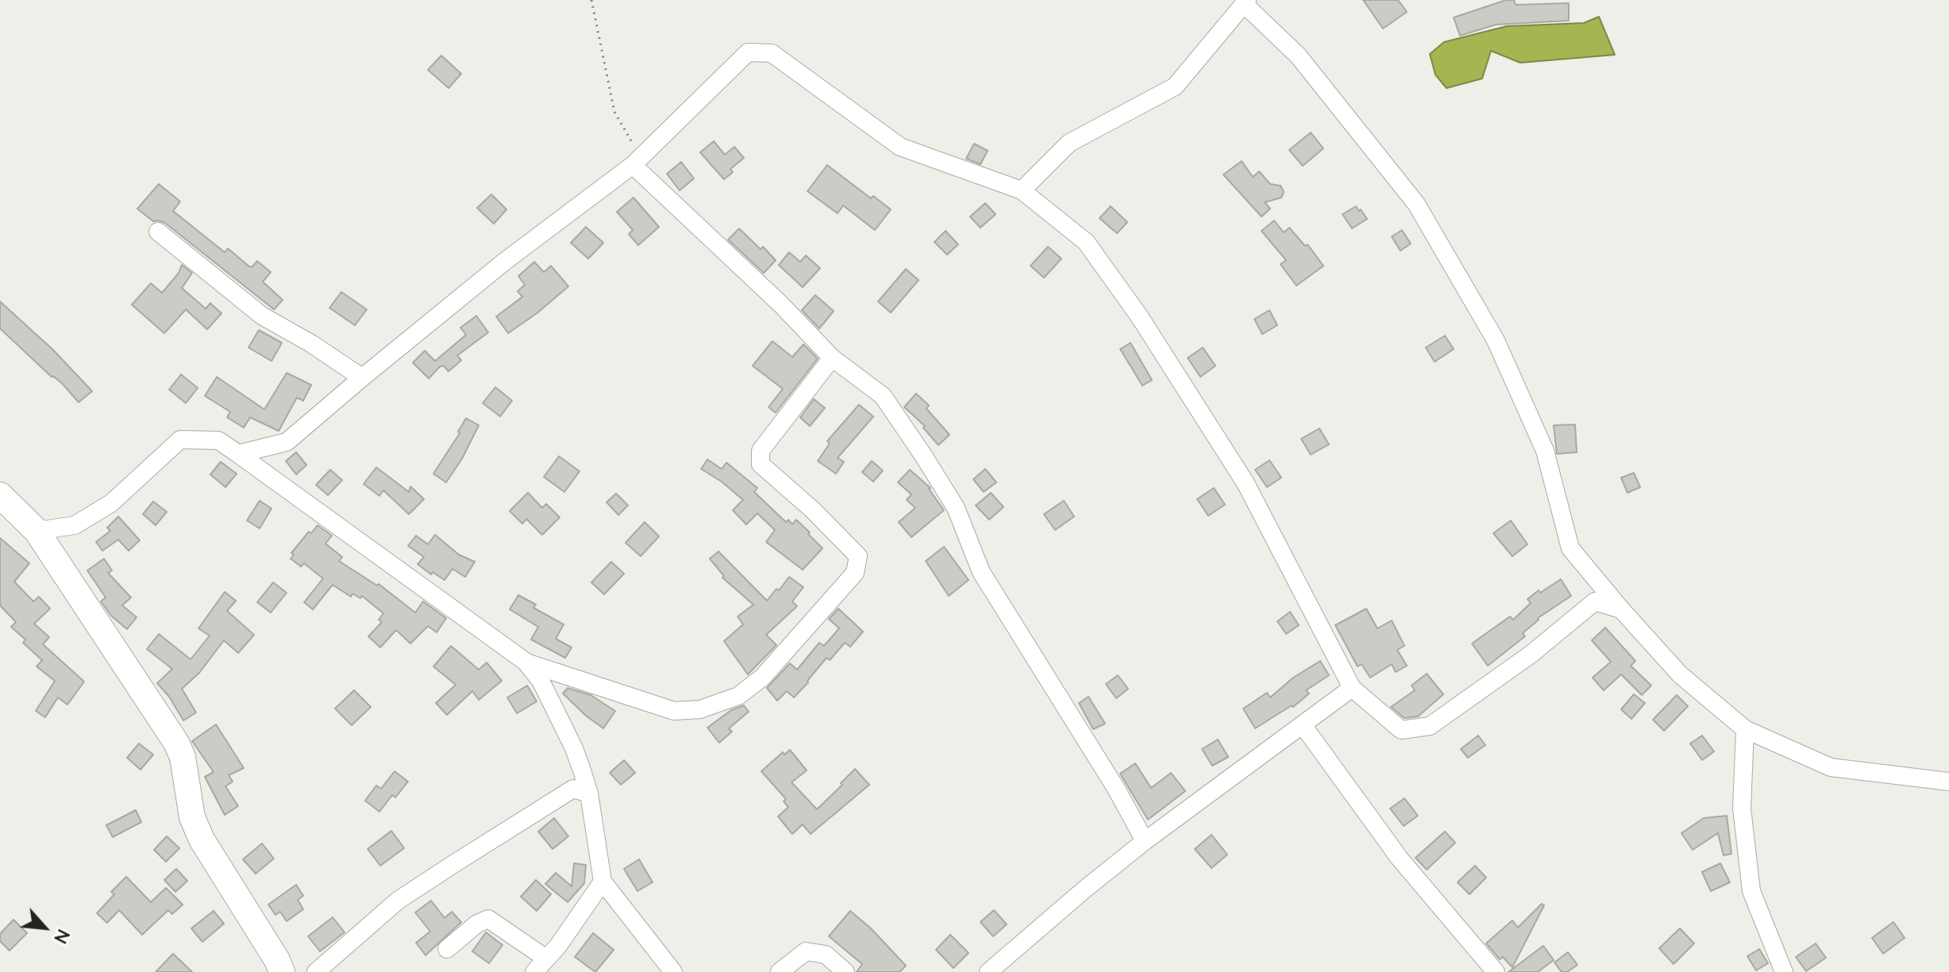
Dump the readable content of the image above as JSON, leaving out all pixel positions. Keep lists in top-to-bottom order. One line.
{"north":"bottom right"}
